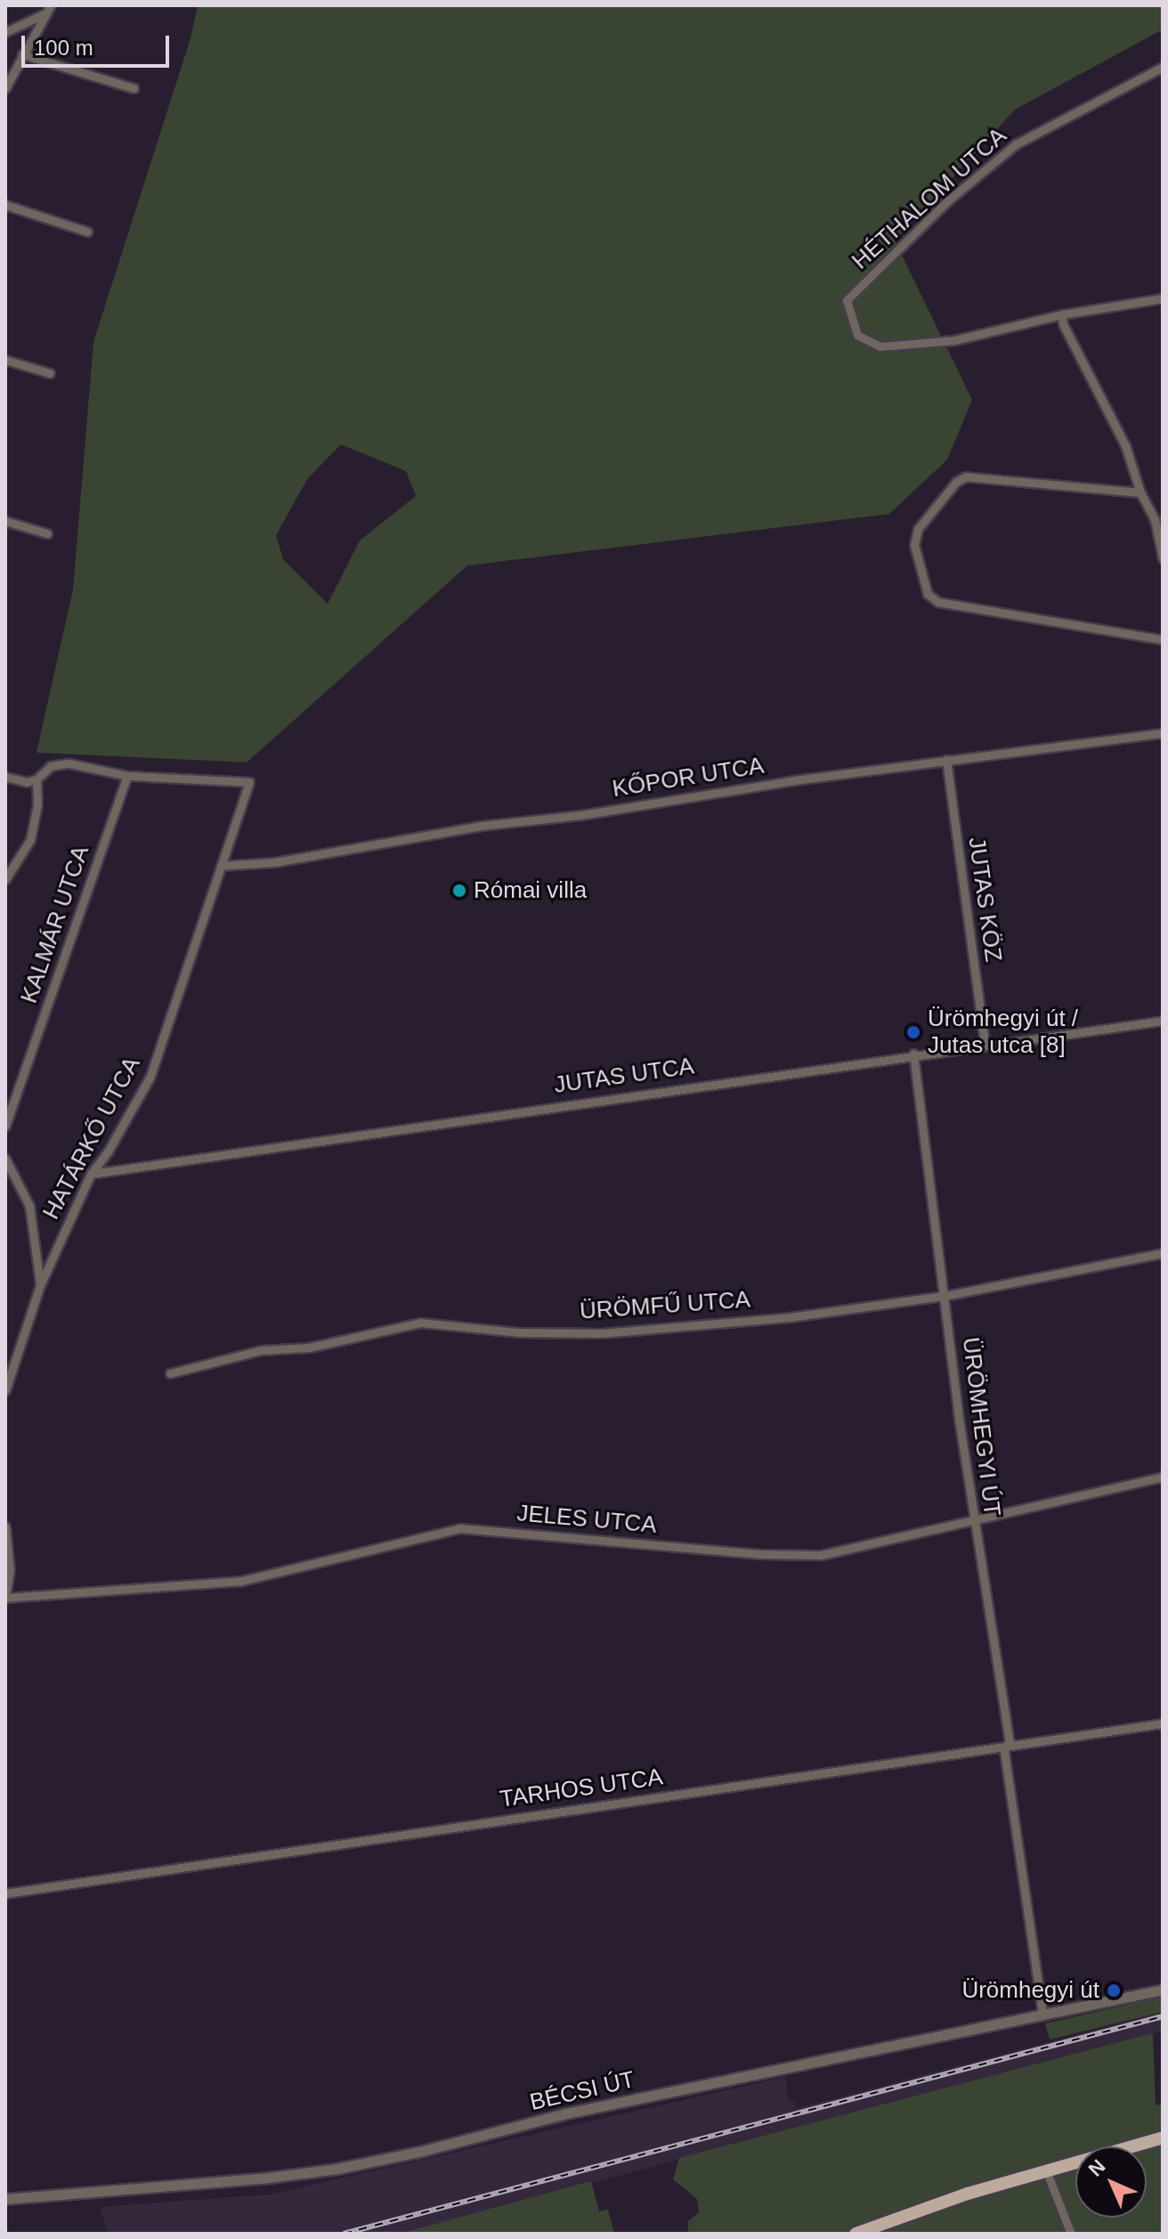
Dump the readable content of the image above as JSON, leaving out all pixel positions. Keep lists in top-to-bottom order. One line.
{"streets":{"street":["HÉTHALOM UTCA","KŐPOR UTCA","JUTAS KÖZ","KALMÁR UTCA","JUTAS UTCA","HATÁRKŐ UTCA","ÜRÖMFŰ UTCA","ÜRÖMHEGYI ÚT","JELES UTCA","TARHOS UTCA","BÉCSI ÚT"]},"crossings":[["KŐPOR UTCA","JUTAS KÖZ"],["KŐPOR UTCA","HATÁRKŐ UTCA"],["JUTAS KÖZ","JUTAS UTCA"],["KALMÁR UTCA","HATÁRKŐ UTCA"],["JUTAS UTCA","HATÁRKŐ UTCA"],["JUTAS UTCA","ÜRÖMHEGYI ÚT"],["ÜRÖMFŰ UTCA","ÜRÖMHEGYI ÚT"],["ÜRÖMHEGYI ÚT","JELES UTCA"],["ÜRÖMHEGYI ÚT","TARHOS UTCA"],["ÜRÖMHEGYI ÚT","BÉCSI ÚT"]],"places":["Római villa","Ürömhegyi út / Jutas utca [8]","Ürömhegyi út"],"scale_bar":"100 m","north":"top left"}
